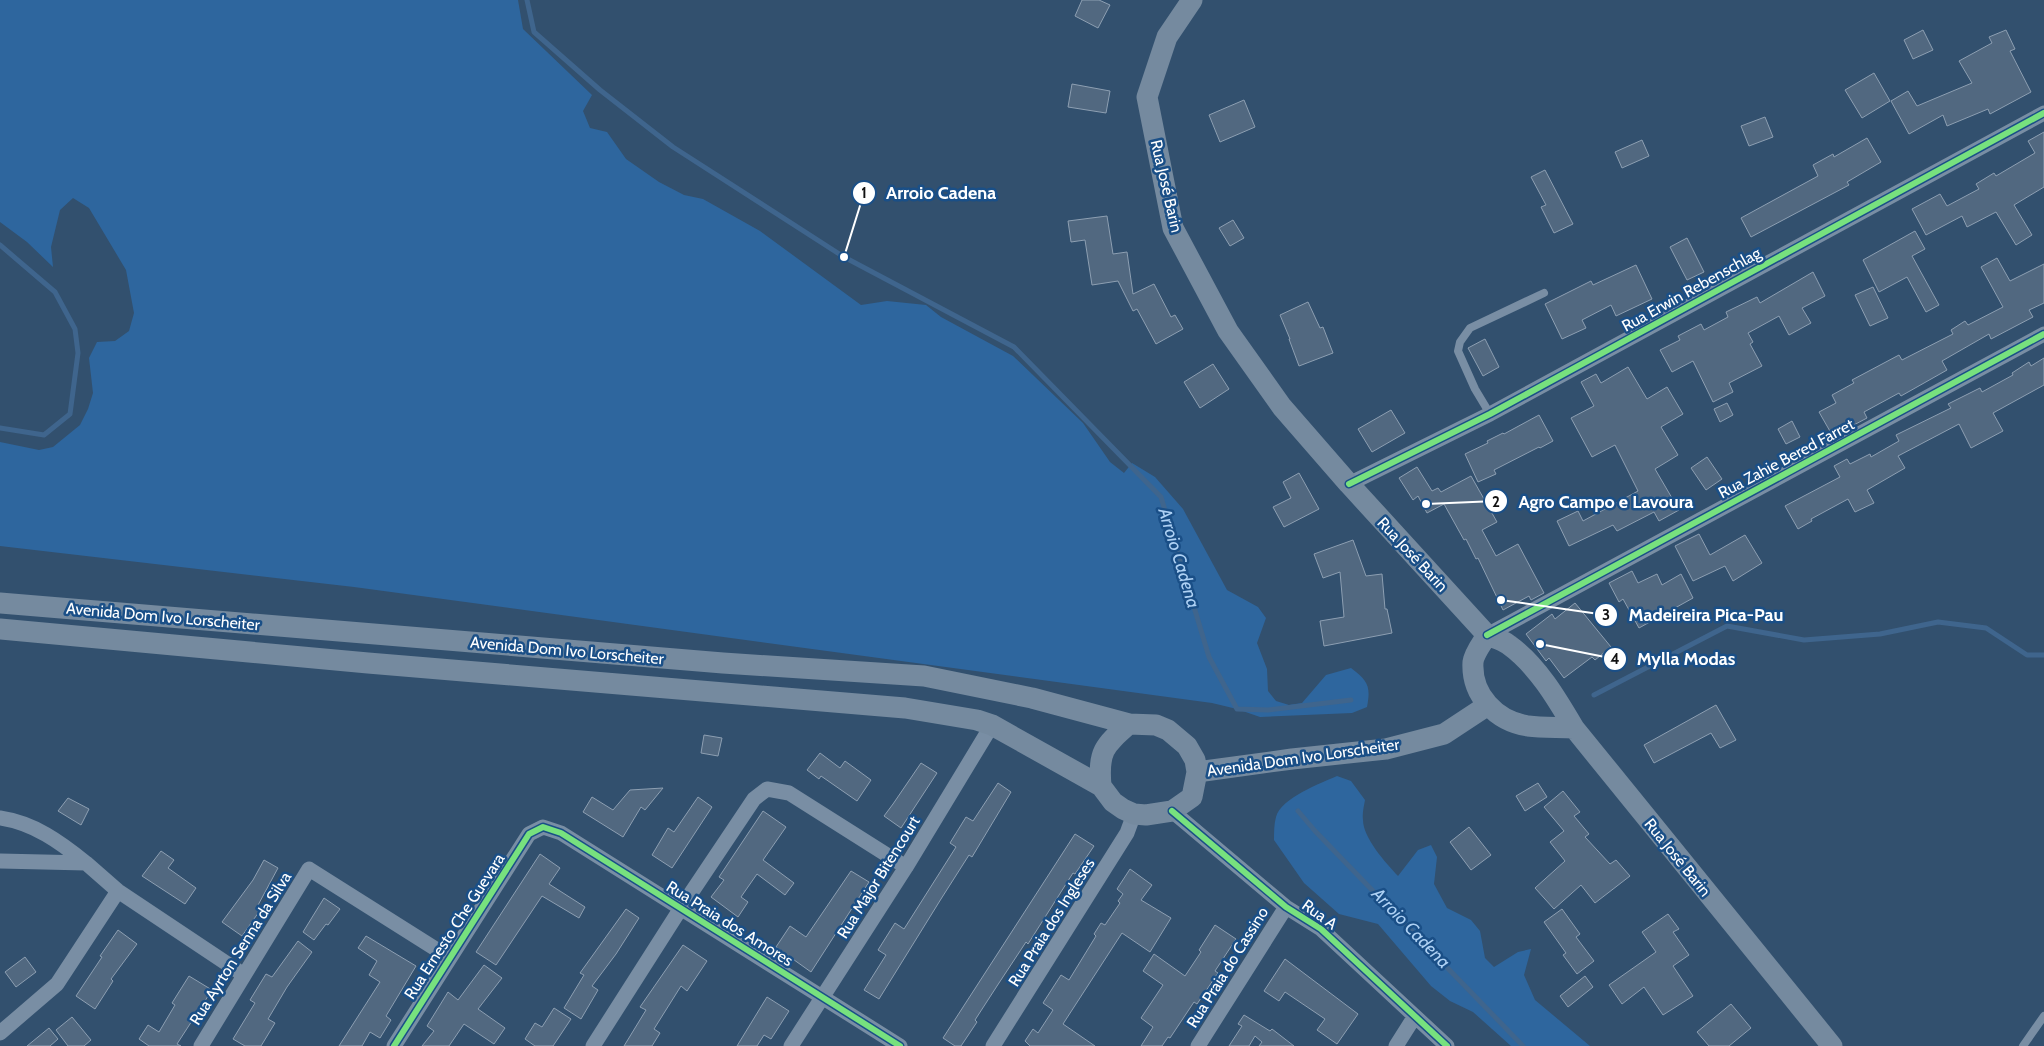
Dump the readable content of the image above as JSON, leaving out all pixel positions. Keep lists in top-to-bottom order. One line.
{"streets":{"main road":["Rua José Barin","Avenida Dom Ivo Lorscheiter"],"street":["Rua Erwin Rebenschlag","Rua Zahie Bered Farret","Rua Major Bitencourt","Rua A","Rua Praia dos Ingleses","Rua Praia dos Amores","Rua Ernesto Che Guevara","Rua Ayrton Senna da Silva","Rua Praia do Cassino"]},"crossings":[["Rua José Barin","Rua Erwin Rebenschlag"],["Rua José Barin","Rua Zahie Bered Farret"],["Avenida Dom Ivo Lorscheiter","Rua Major Bitencourt"],["Avenida Dom Ivo Lorscheiter","Rua A"],["Avenida Dom Ivo Lorscheiter","Rua Praia dos Ingleses"],["Rua Major Bitencourt","Rua Praia dos Amores"],["Rua A","Rua Praia dos Ingleses"],["Rua A","Rua Praia do Cassino"],["Rua Praia dos Amores","Rua Ernesto Che Guevara"],["Rua Ernesto Che Guevara","Rua Ayrton Senna da Silva"]],"water":["Arroio Cadena"],"places":["Arroio Cadena","Agro Campo e Lavoura","Madeireira Pica-Pau","Mylla Modas"]}
